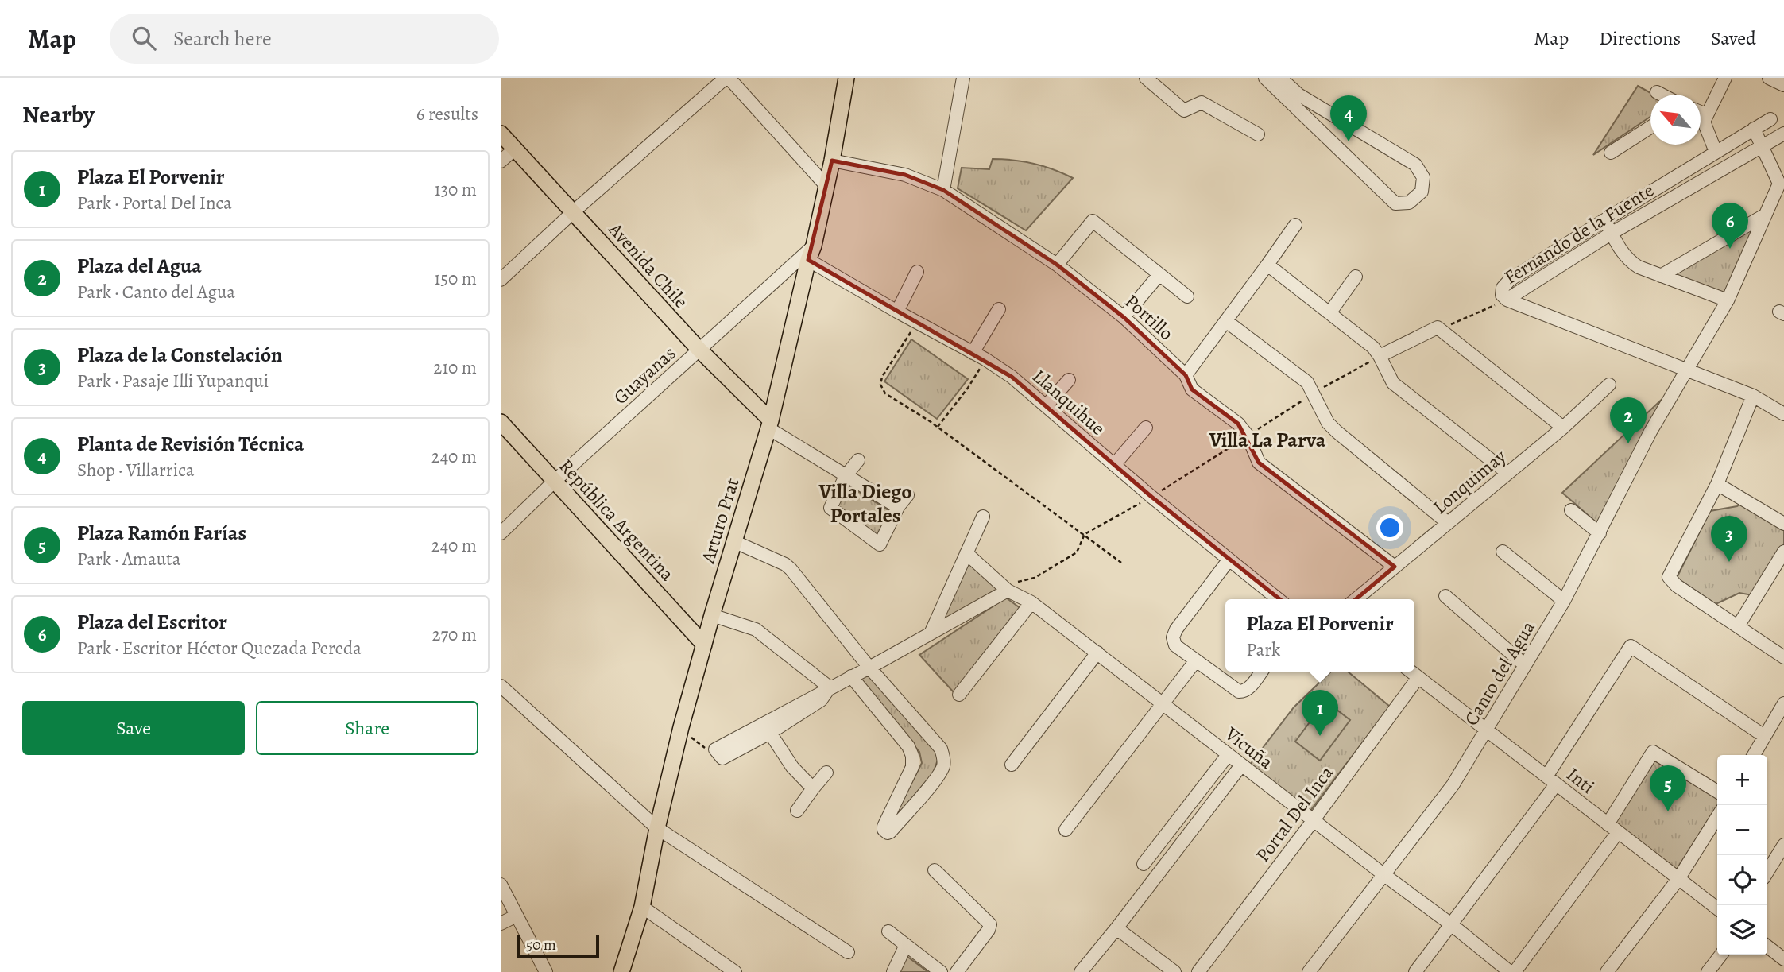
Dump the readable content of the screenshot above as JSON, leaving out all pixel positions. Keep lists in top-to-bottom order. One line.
{"streets":{"main road":["Avenida Chile","República Argentina","Arturo Prat"],"street":["Fernando de la Fuente","Portillo","Guayanas","Llanquihue","Lonquimay","Canto del Agua","Vicuña","Inti","Portal Del Inca"]},"crossings":[["Fernando de la Fuente","Canto del Agua"],["Avenida Chile","Guayanas"],["Avenida Chile","Arturo Prat"],["Portillo","Lonquimay"],["Portillo","Arturo Prat"],["Guayanas","Llanquihue"],["Guayanas","República Argentina"],["Guayanas","Arturo Prat"],["Llanquihue","Arturo Prat"],["República Argentina","Arturo Prat"],["Canto del Agua","Vicuña"],["Canto del Agua","Inti"],["Vicuña","Portal Del Inca"],["Inti","Portal Del Inca"]],"districts":["Villa La Parva","Villa Diego Portales"],"scale_bar":"50 m","north":"top left","page":{"header":"Map","search":"Search here","nav":["Map","Directions","Saved"],"heading":["Nearby","6 results"],"pins":["4","6","2","3","1","5"],"list":[{"mark":"1","name":"Plaza El Porvenir","note":"Park · Portal Del Inca","value":"130 m"},{"mark":"2","name":"Plaza del Agua","note":"Park · Canto del Agua","value":"150 m"},{"mark":"3","name":"Plaza de la Constelación","note":"Park · Pasaje Illi Yupanqui","value":"210 m"},{"mark":"4","name":"Planta de Revisión Técnica","note":"Shop · Villarrica","value":"240 m"},{"mark":"5","name":"Plaza Ramón Farías","note":"Park · Amauta","value":"240 m"},{"mark":"6","name":"Plaza del Escritor","note":"Park · Escritor Héctor Quezada Pereda","value":"270 m"}],"popup":["Plaza El Porvenir","Park"],"buttons":["Save","Share"],"map_buttons":["+","−"],"scale":"50 m"}}
